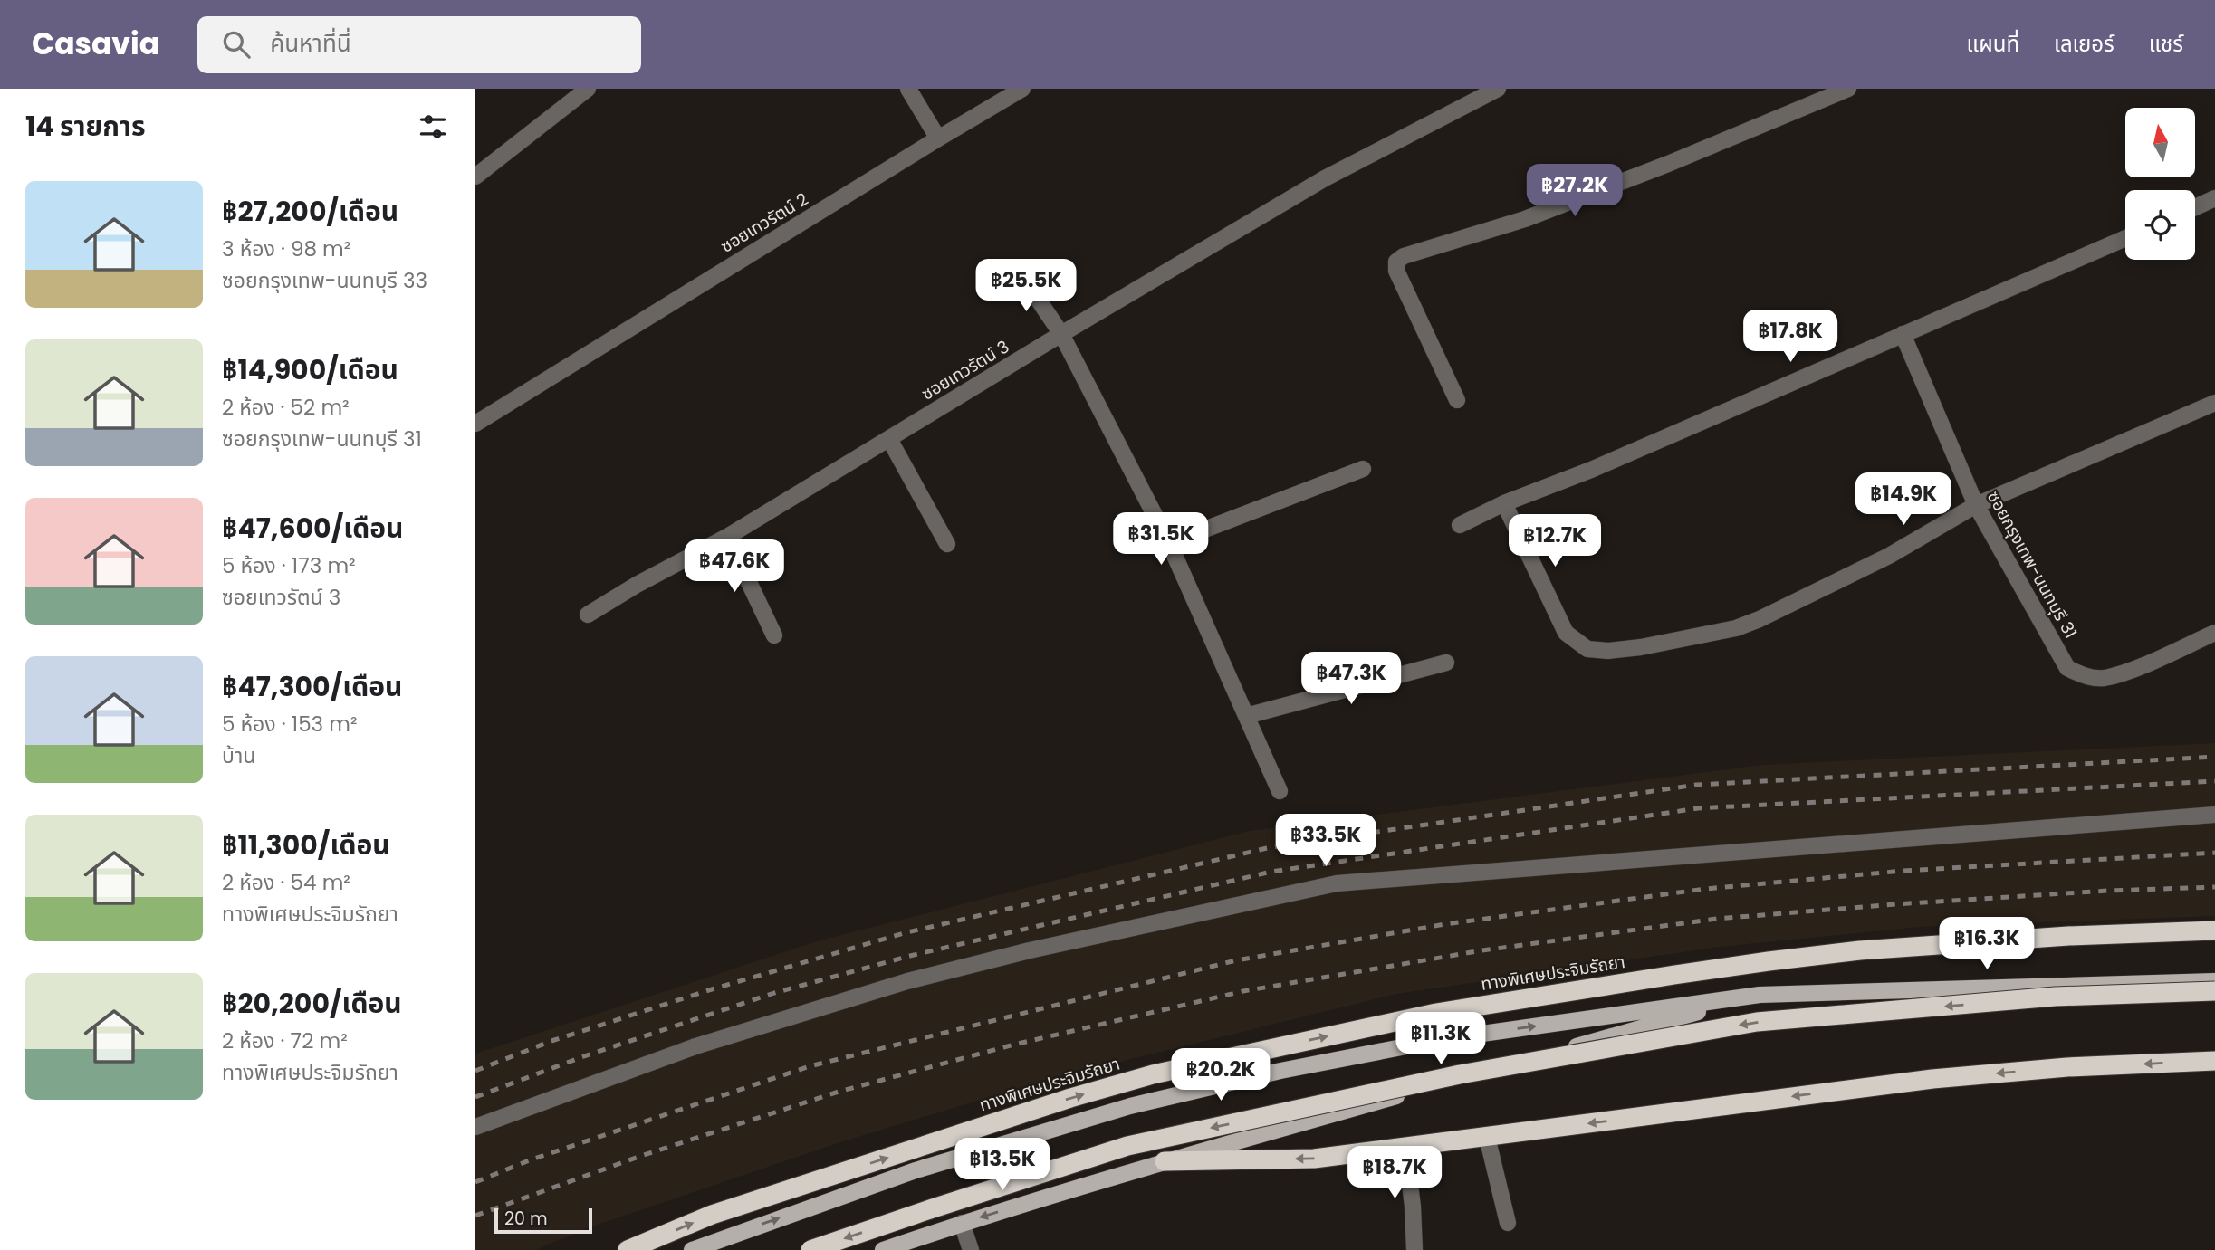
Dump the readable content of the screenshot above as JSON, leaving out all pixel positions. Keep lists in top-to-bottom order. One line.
{"streets":{"highway":["ทางพิเศษประจิมรัถยา"],"street":["ซอยเทวรัตน์ 2","ซอยเทวรัตน์ 3","ซอยกรุงเทพ-นนทบุรี 31"]},"scale_bar":"20 m","north":"top","page":{"header":"Casavia","search":"ค้นหาที่นี่","nav":["แผนที่","เลเยอร์","แชร์"],"heading":"14 รายการ","price":["฿27.2K","฿25.5K","฿17.8K","฿14.9K","฿31.5K","฿12.7K","฿47.6K","฿47.3K","฿33.5K","฿16.3K","฿11.3K","฿20.2K","฿13.5K","฿18.7K"],"list":[{"name":"฿27,200/เดือน","note":"3 ห้อง · 98 m² · ซอยกรุงเทพ-นนทบุรี 33"},{"name":"฿14,900/เดือน","note":"2 ห้อง · 52 m² · ซอยกรุงเทพ-นนทบุรี 31"},{"name":"฿47,600/เดือน","note":"5 ห้อง · 173 m² · ซอยเทวรัตน์ 3"},{"name":"฿47,300/เดือน","note":"5 ห้อง · 153 m² · บ้าน"},{"name":"฿11,300/เดือน","note":"2 ห้อง · 54 m² · ทางพิเศษประจิมรัถยา"},{"name":"฿20,200/เดือน","note":"2 ห้อง · 72 m² · ทางพิเศษประจิมรัถยา"}],"scale":"20 m"}}
